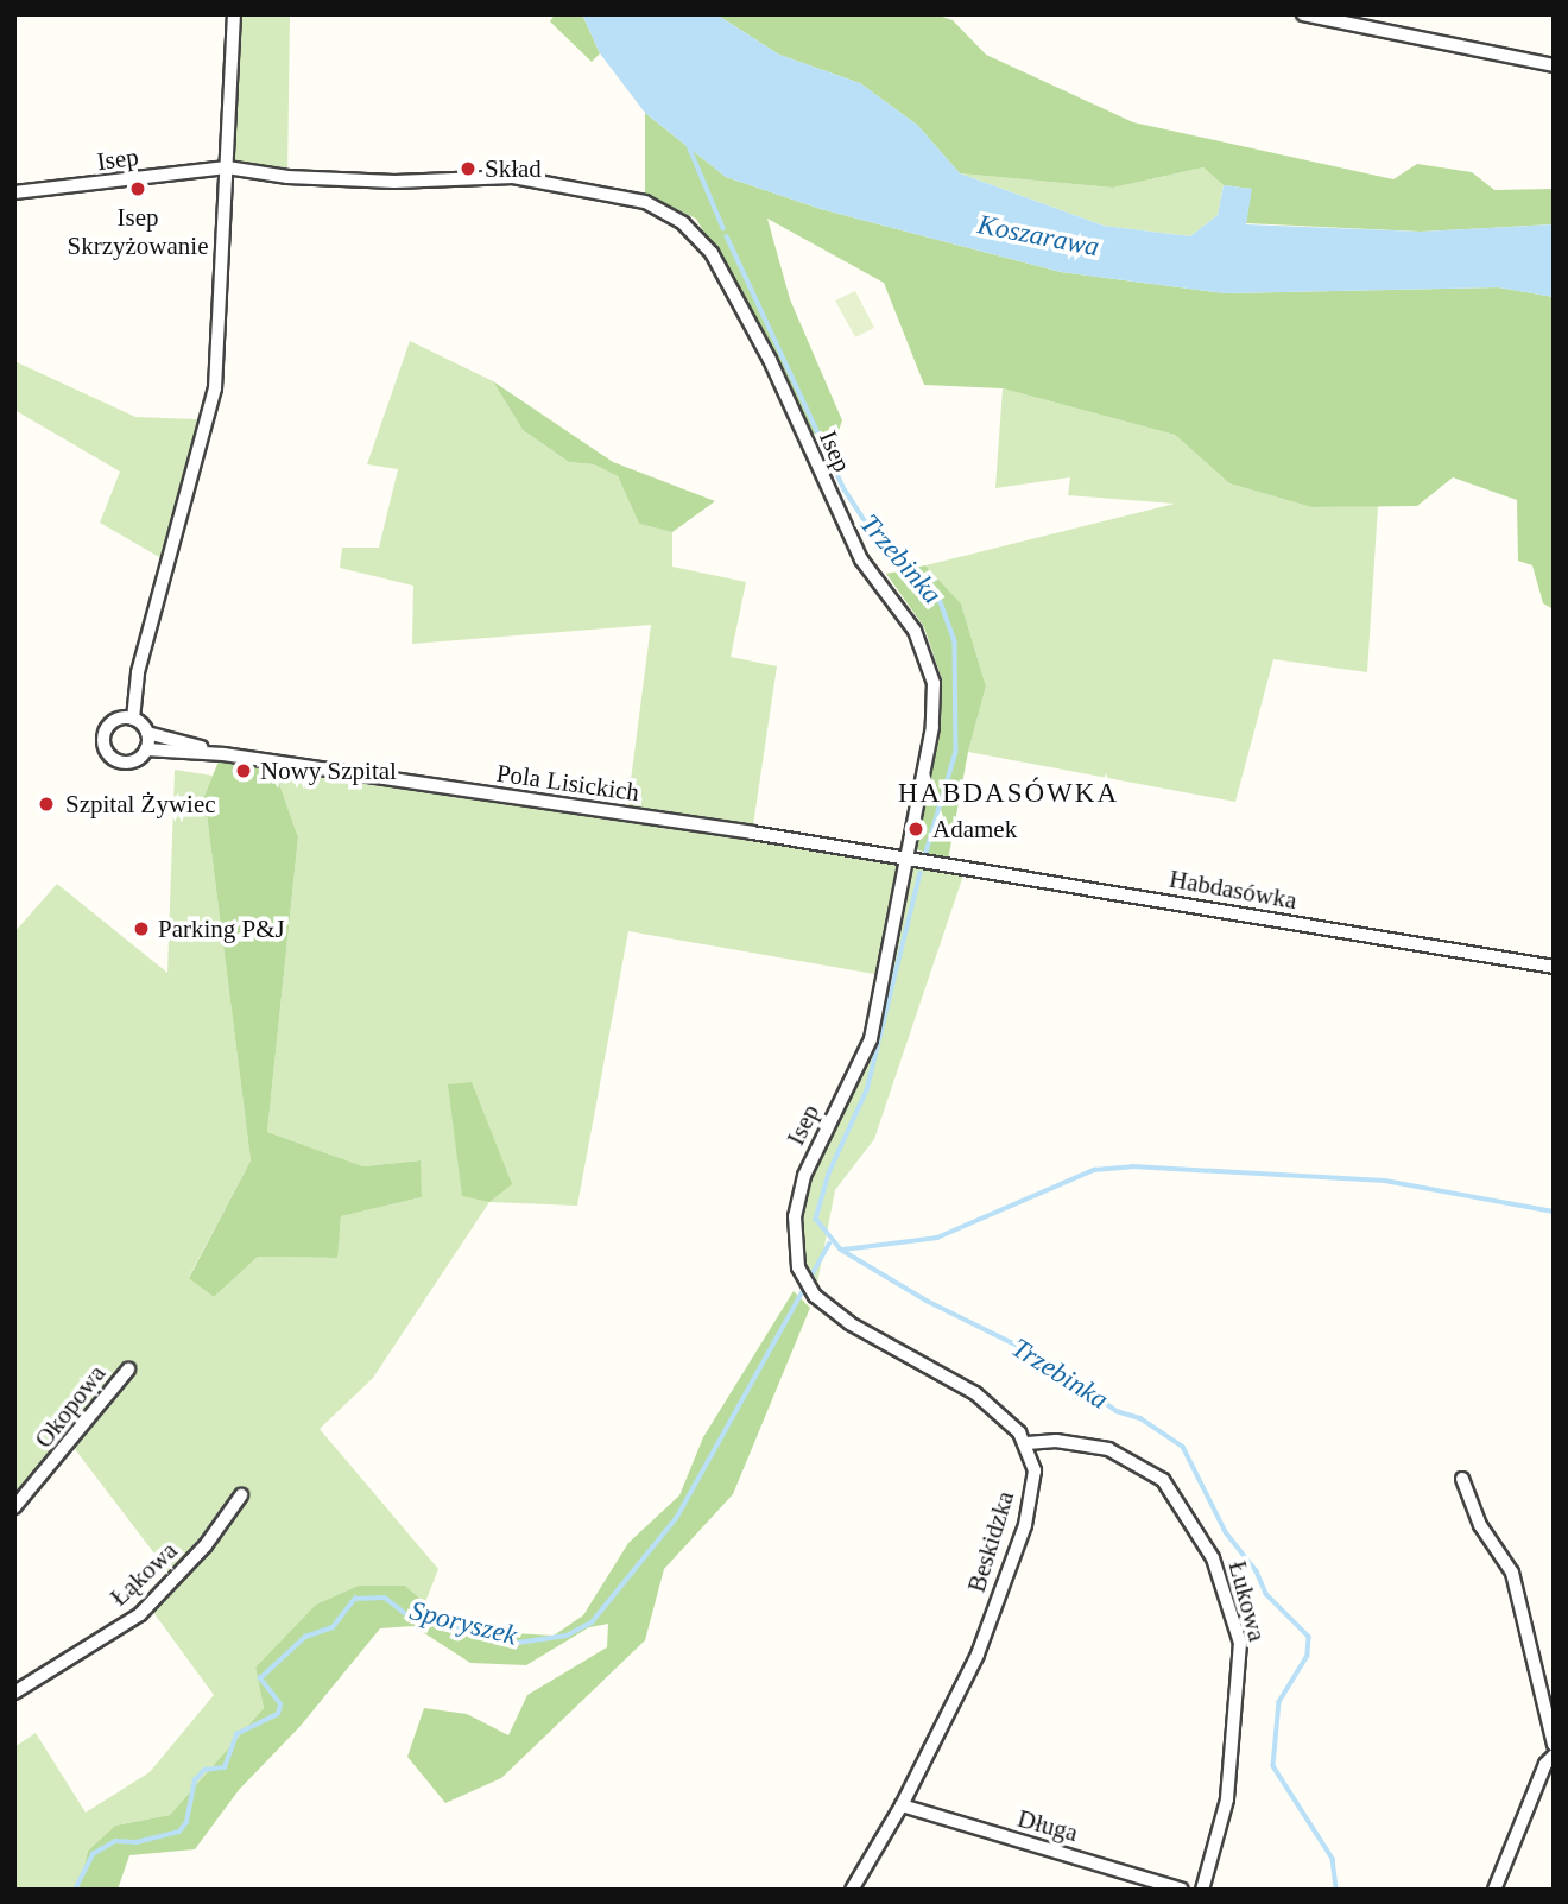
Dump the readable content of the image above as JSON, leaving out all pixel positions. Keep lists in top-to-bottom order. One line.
{"streets":{"street":["Isep","Pola Lisickich","Habdasówka","Okopowa","Beskidzka","Łąkowa","Łukowa","Długa"]},"crossings":[["Isep","Pola Lisickich"],["Isep","Habdasówka"],["Isep","Beskidzka"],["Isep","Łukowa"],["Pola Lisickich","Habdasówka"],["Beskidzka","Łukowa"],["Beskidzka","Długa"]],"districts":["HABDASÓWKA"],"water":["Koszarawa","Trzebinka","Sporyszek"],"places":["Skład","Isep Skrzyżowanie","Nowy Szpital","Szpital Żywiec","Adamek","Parking P&J"]}
